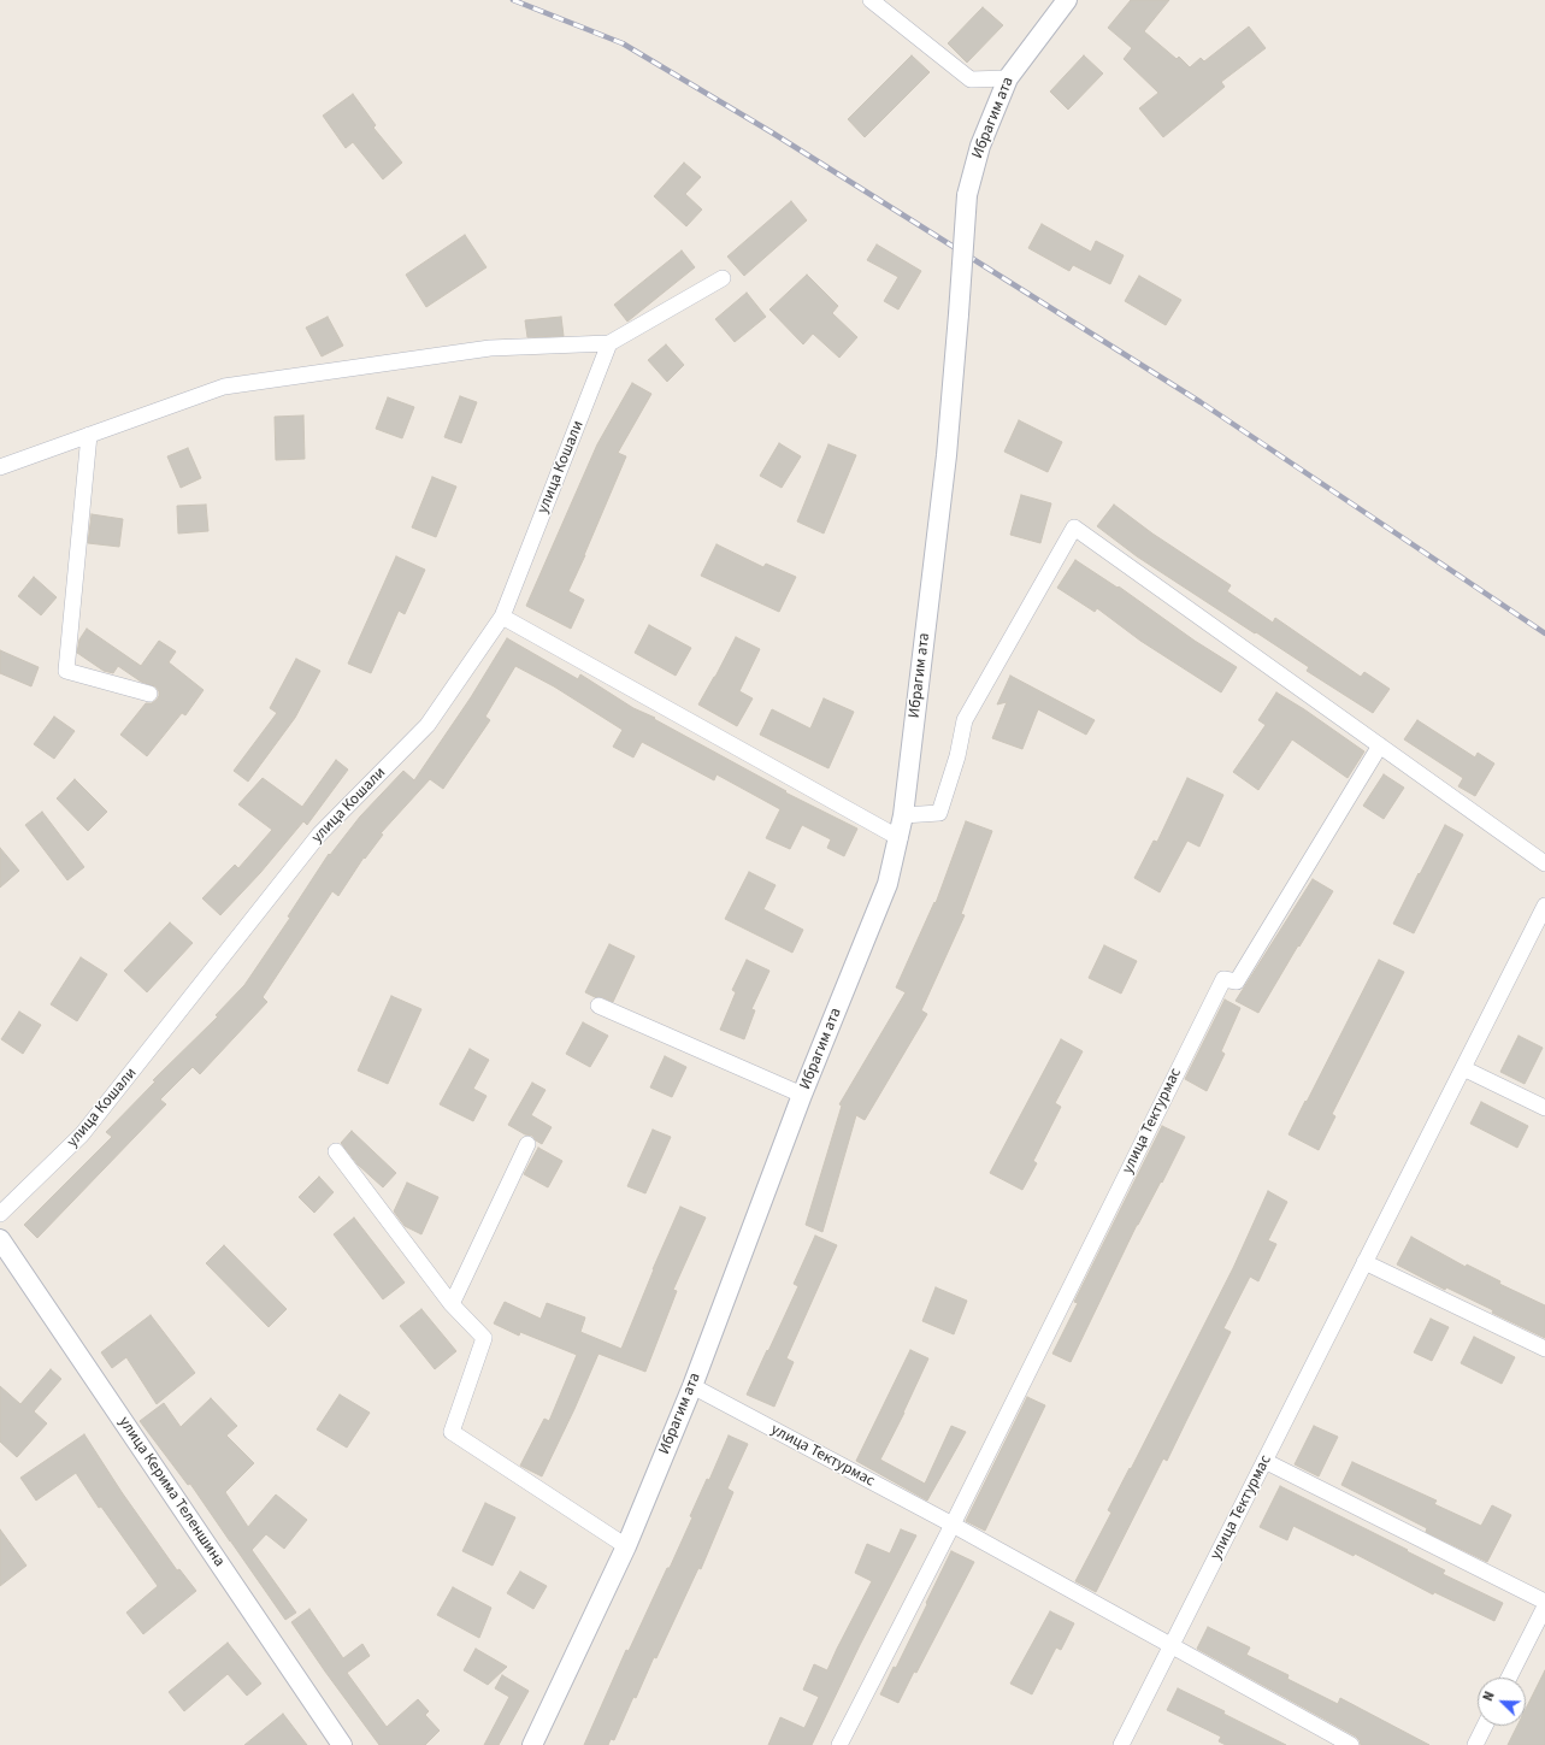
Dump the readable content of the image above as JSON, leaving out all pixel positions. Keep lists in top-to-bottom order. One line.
{"streets":{"street":["Ибрагим ата","улица Кошали","улица Тектурмас","улица Керима Теленшина"]},"crossings":[["Ибрагим ата","улица Тектурмас"]],"north":"top left"}
